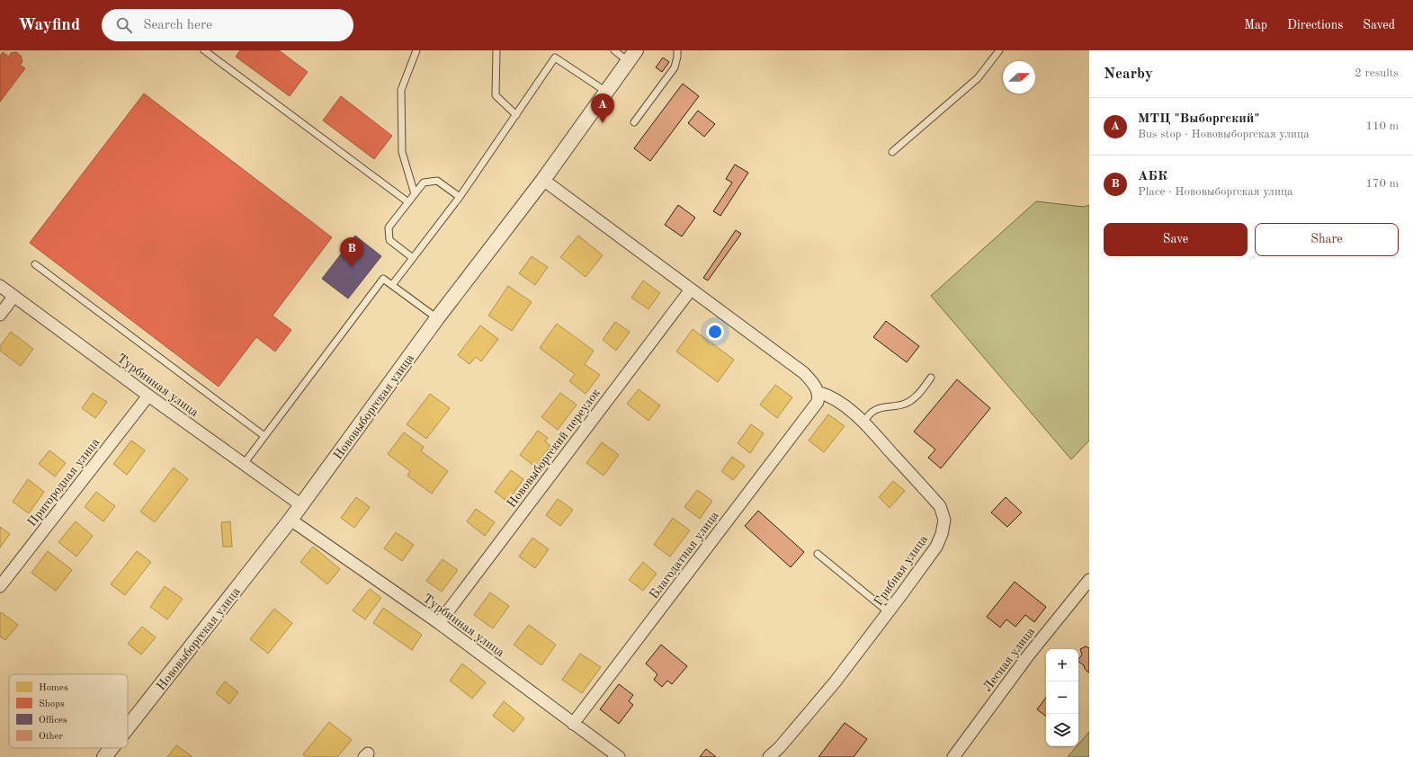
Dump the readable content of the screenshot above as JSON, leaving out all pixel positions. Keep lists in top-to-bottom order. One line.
{"streets":{"street":["Турбинная улица","Нововыборгская улица","Нововыборгский переулок","Пригородная улица","Благодатная улица","Грибная улица","Лесная улица"]},"crossings":[["Турбинная улица","Нововыборгская улица"],["Турбинная улица","Нововыборгский переулок"],["Турбинная улица","Пригородная улица"],["Турбинная улица","Благодатная улица"],["Благодатная улица","Грибная улица"]],"legend":["Homes","Shops","Offices","Other"],"north":"right","page":{"header":"Wayfind","search":"Search here","nav":["Map","Directions","Saved"],"heading":["Nearby","2 results"],"pins":["A","B"],"list":[{"mark":"A","name":"МТЦ \"Выборгский\"","note":"Bus stop · Нововыборгская улица","value":"110 m"},{"mark":"B","name":"АБК","note":"Place · Нововыборгская улица","value":"170 m"}],"buttons":["Save","Share"],"map_buttons":["+","−"]}}
